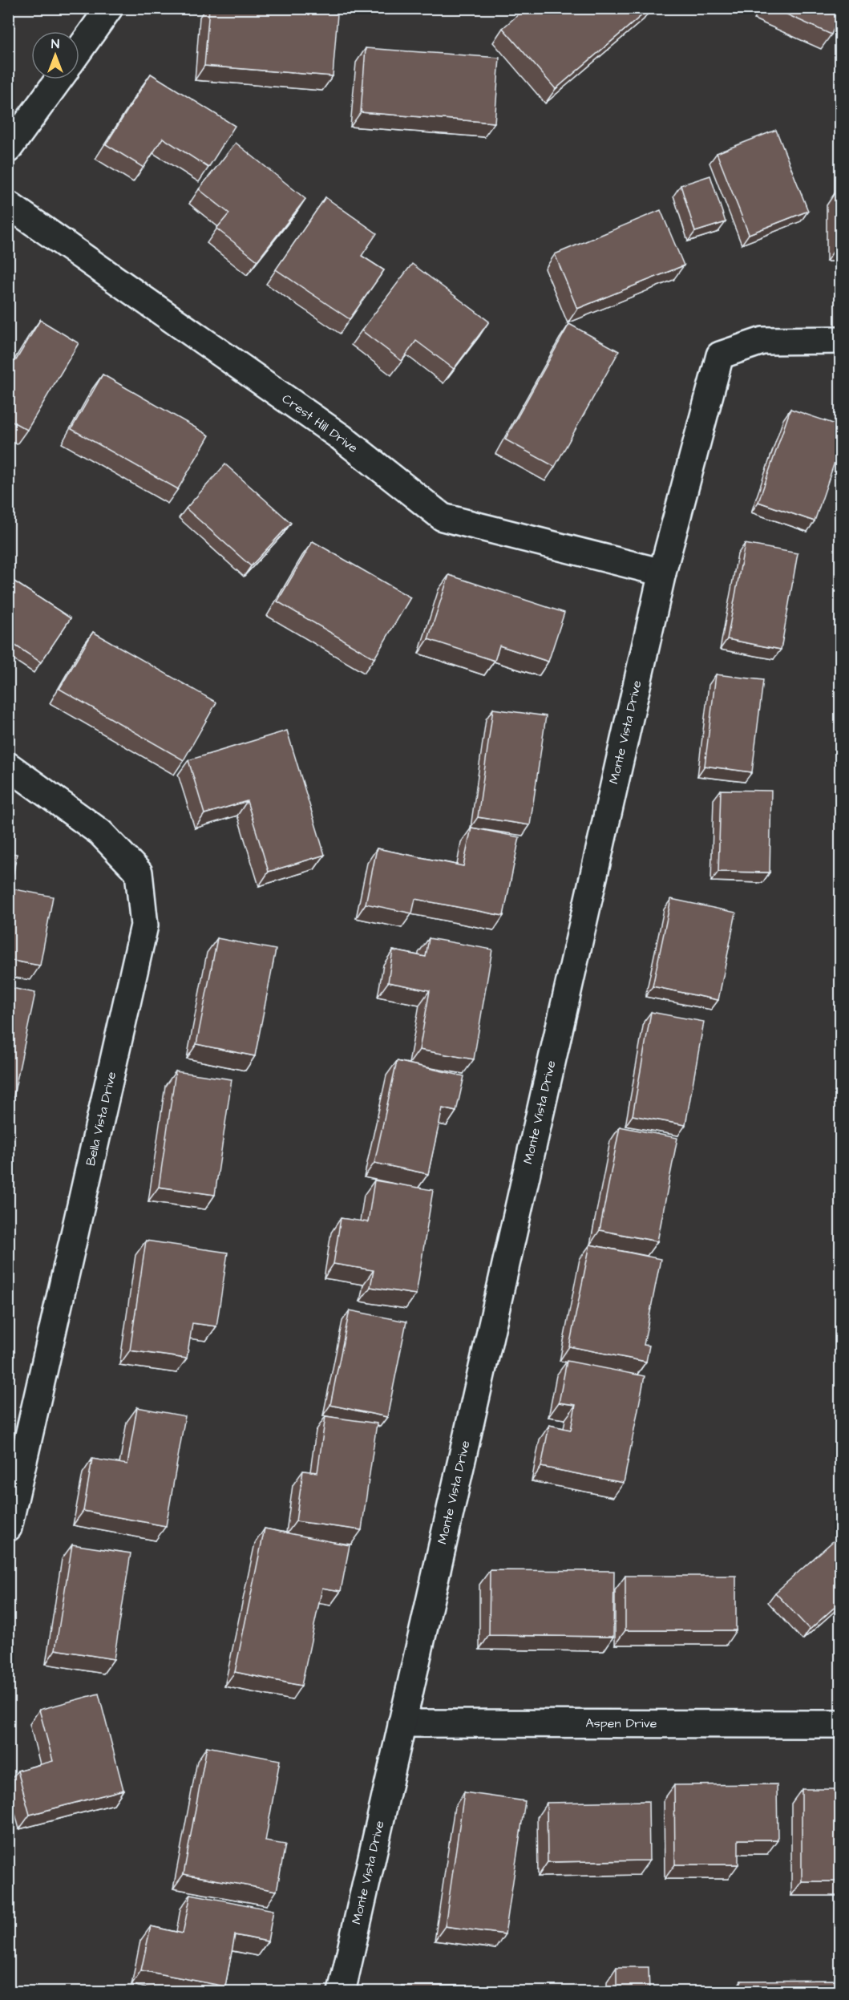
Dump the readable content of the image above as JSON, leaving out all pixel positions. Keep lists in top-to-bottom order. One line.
{"streets":{"street":["Crest Hill Drive","Monte Vista Drive","Bella Vista Drive","Aspen Drive"]},"crossings":[["Crest Hill Drive","Monte Vista Drive"],["Monte Vista Drive","Aspen Drive"]],"north":"top"}
